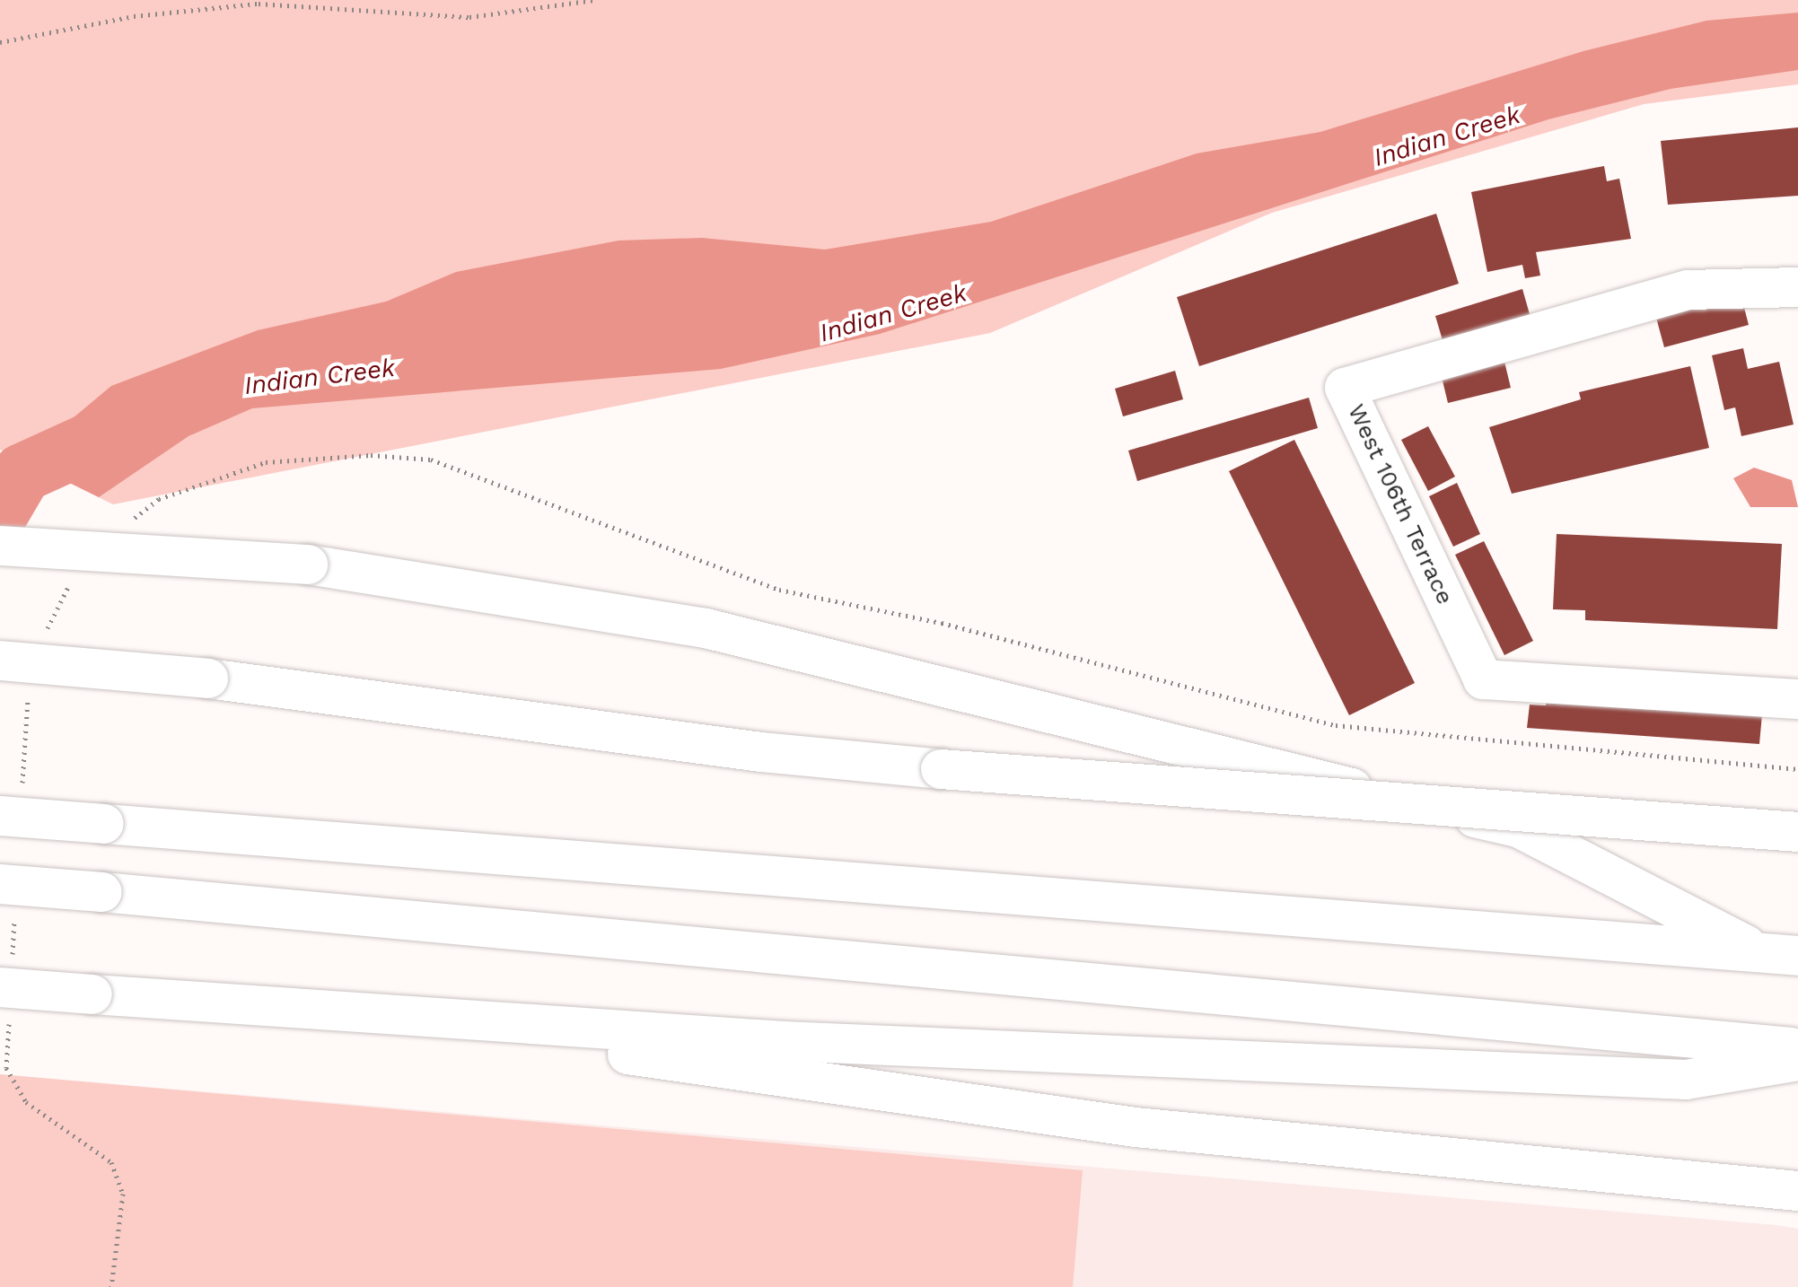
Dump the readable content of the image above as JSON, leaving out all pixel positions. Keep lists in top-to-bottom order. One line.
{"streets":{"main road":["West 106th Terrace"]},"water":["Indian Creek"]}
